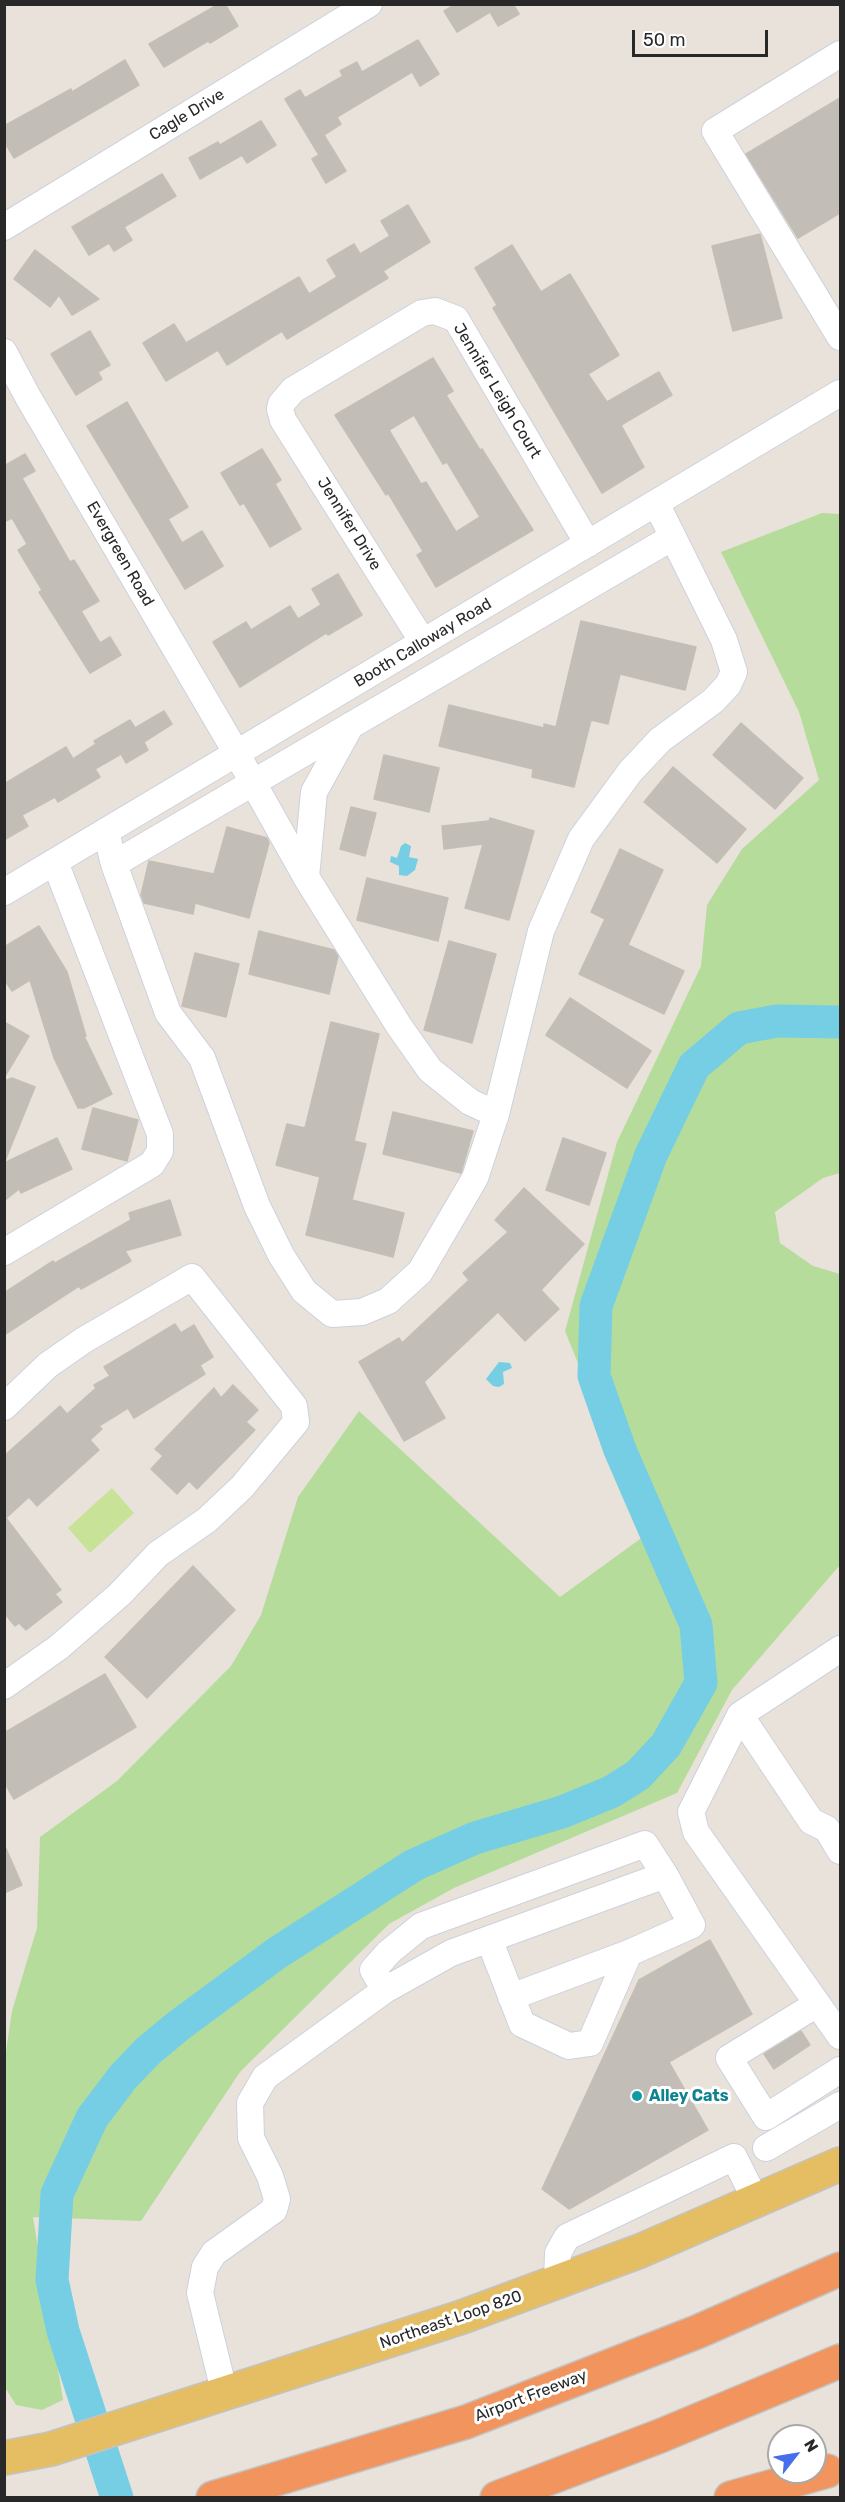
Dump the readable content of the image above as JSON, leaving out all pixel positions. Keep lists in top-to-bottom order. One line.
{"streets":{"highway":["Airport Freeway"],"main road":["Northeast Loop 820"],"street":["Cagle Drive","Jennifer Leigh Court","Jennifer Drive","Evergreen Road","Booth Calloway Road"]},"crossings":[["Jennifer Leigh Court","Jennifer Drive"],["Jennifer Leigh Court","Booth Calloway Road"],["Jennifer Drive","Booth Calloway Road"],["Evergreen Road","Booth Calloway Road"]],"places":["Alley Cats"],"scale_bar":"50 m","north":"top right"}
